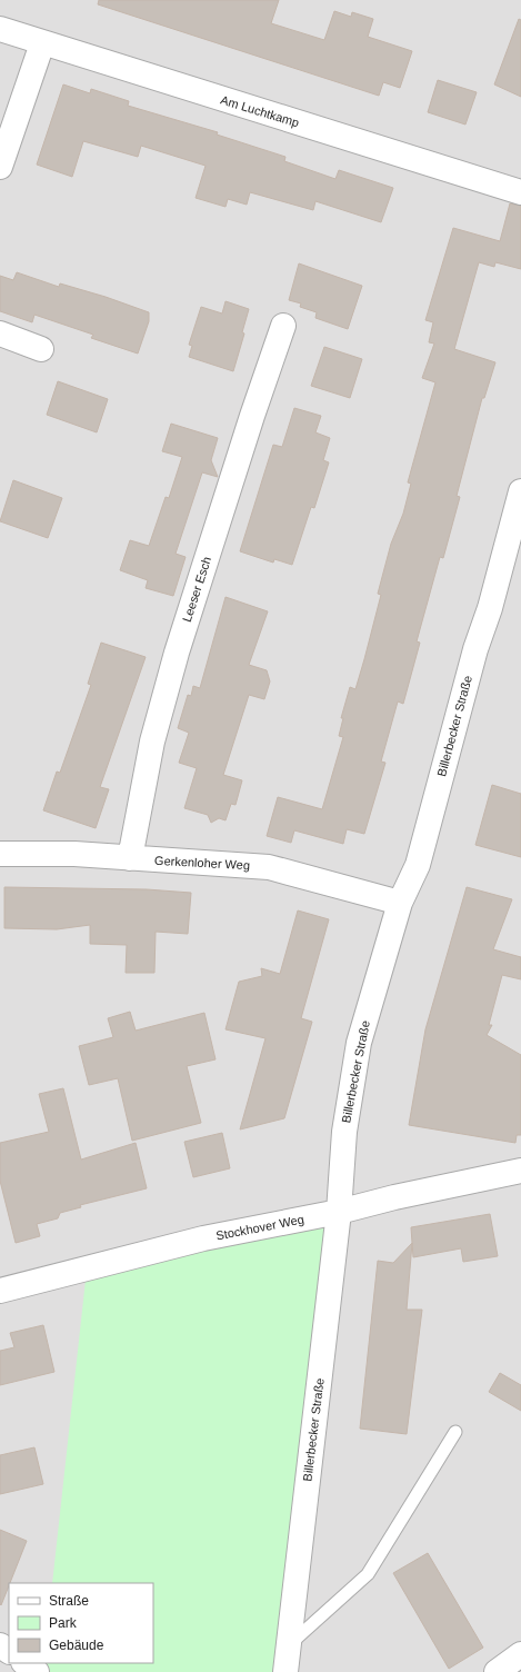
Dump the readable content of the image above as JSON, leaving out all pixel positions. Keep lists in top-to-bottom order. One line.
{"streets":{"street":["Am Luchtkamp","Leeser Esch","Billerbecker Straße","Gerkenloher Weg","Stockhover Weg"]},"crossings":[["Leeser Esch","Gerkenloher Weg"],["Billerbecker Straße","Gerkenloher Weg"],["Billerbecker Straße","Stockhover Weg"]],"legend":["Straße","Park","Gebäude"]}
